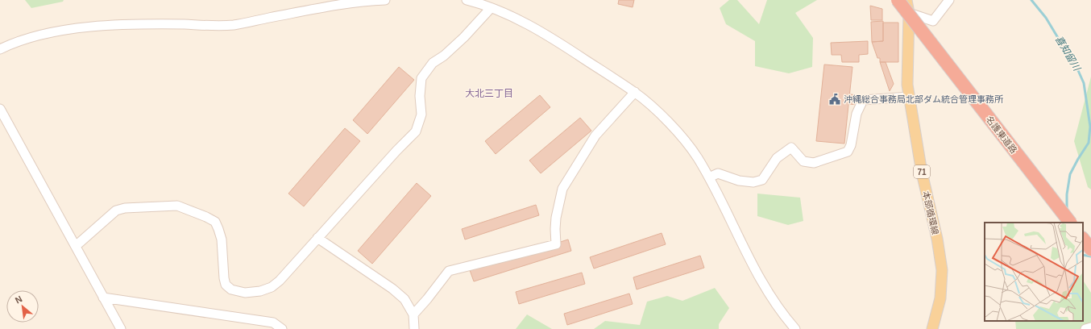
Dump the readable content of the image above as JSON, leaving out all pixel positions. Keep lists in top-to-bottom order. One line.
{"streets":{"highway":["名護東道路"],"main road":["71","本部循環線"]},"districts":["大北三丁目"],"water":["喜知留川"],"places":{"public building":["沖縄総合事務局北部ダム統合管理事務所"]},"north":"top left"}
